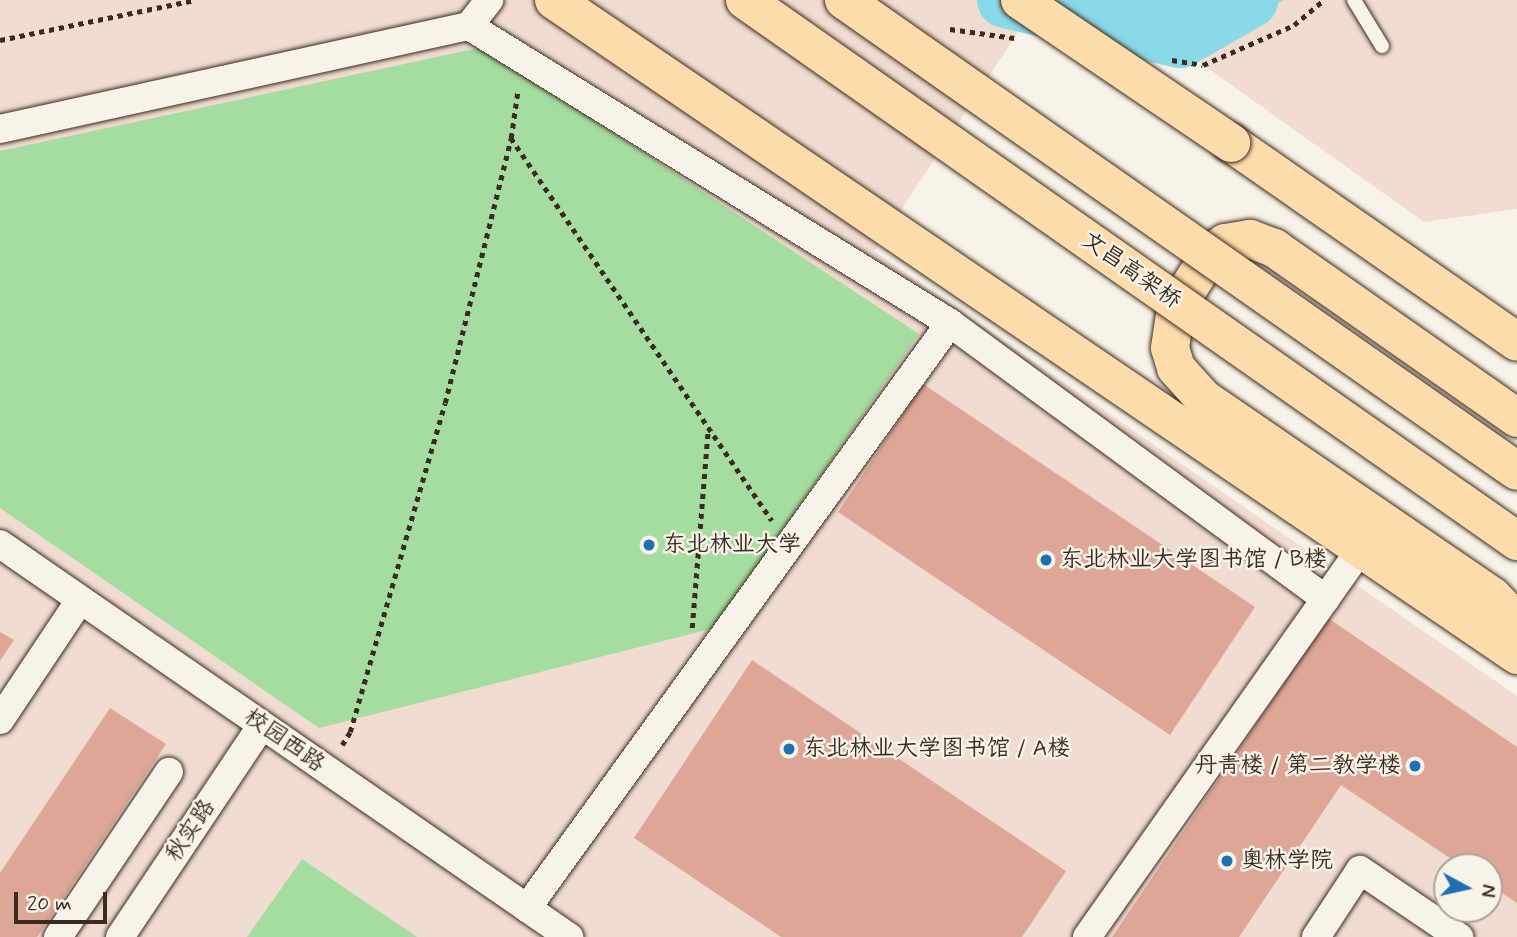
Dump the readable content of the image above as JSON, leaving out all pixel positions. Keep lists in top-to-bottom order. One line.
{"streets":{"main road":["文昌高架桥"],"street":["校园西路","秋实路"]},"crossings":[["校园西路","秋实路"]],"places":["东北林业大学","东北林业大学图书馆 / B楼","东北林业大学图书馆 / A楼","丹青楼 / 第二教学楼","奥林学院"],"scale_bar":"20 m","north":"right"}
